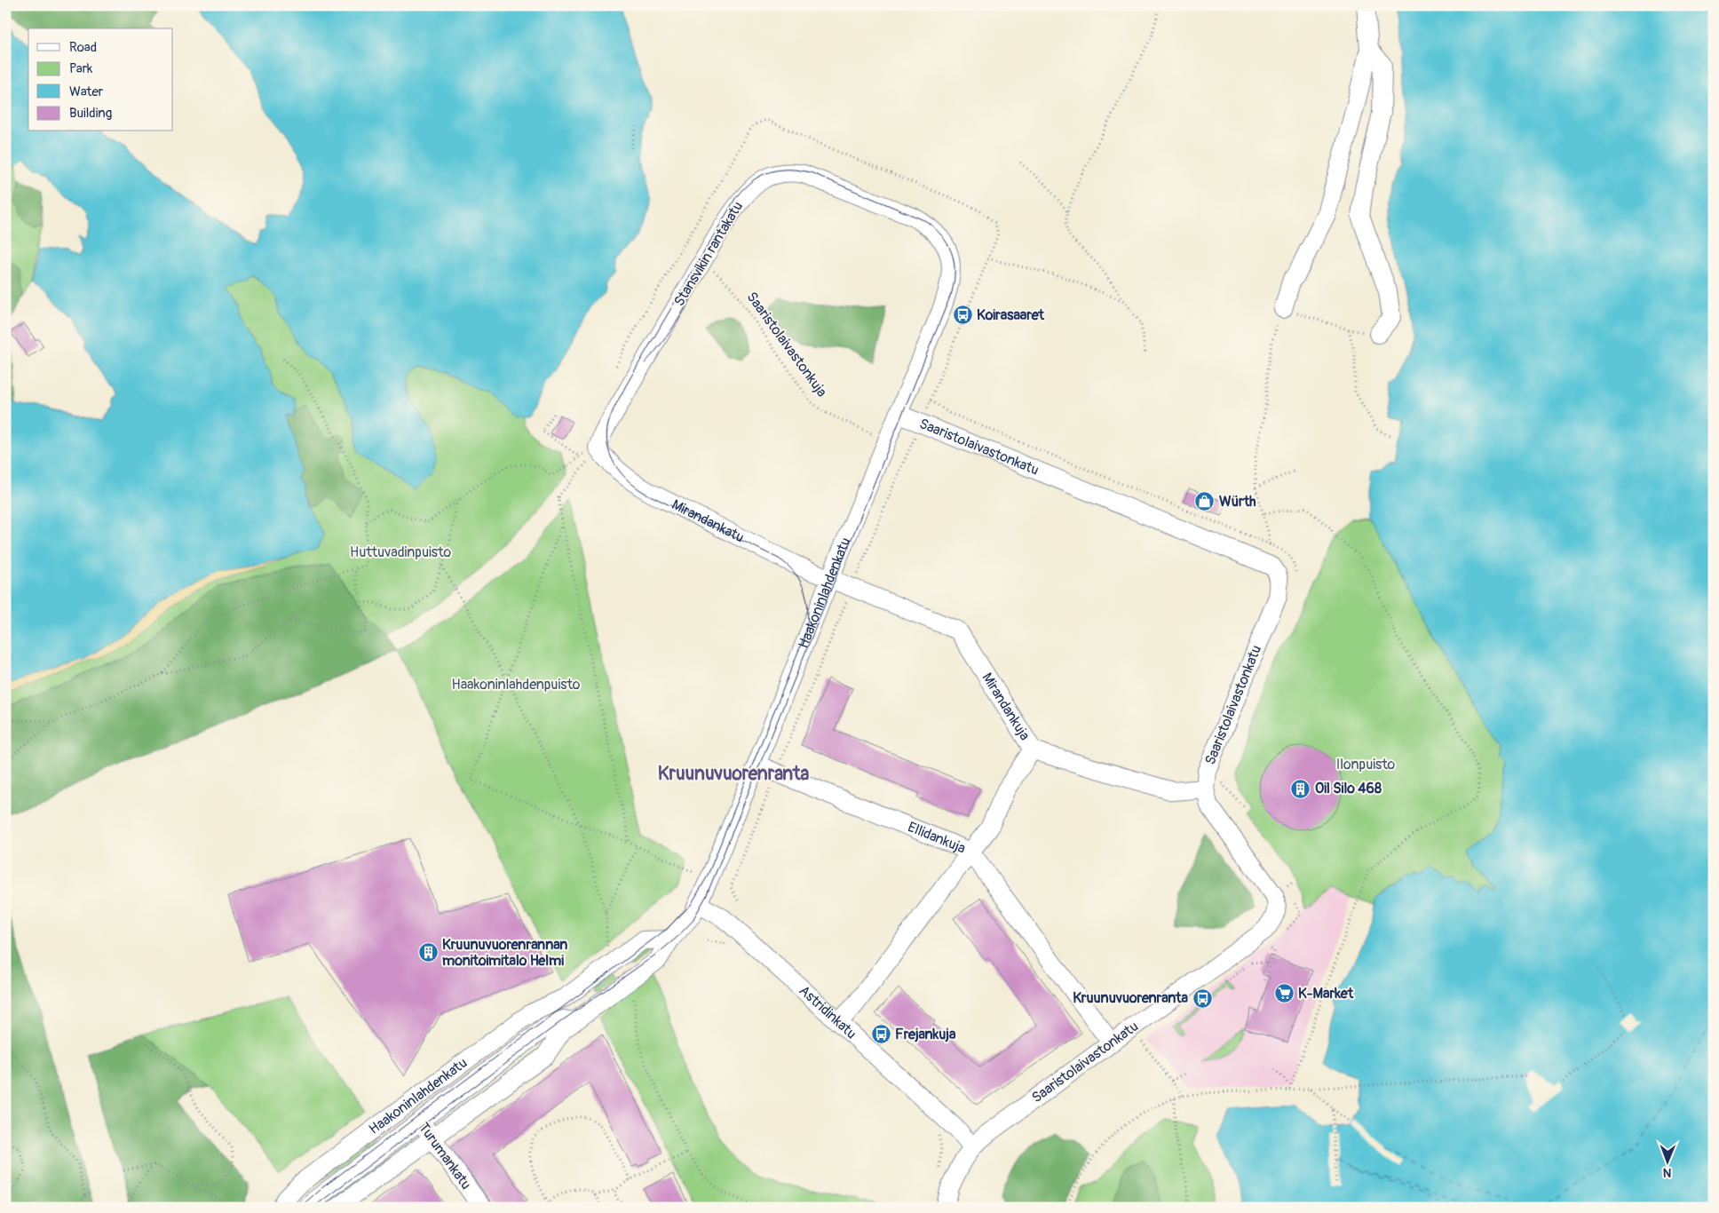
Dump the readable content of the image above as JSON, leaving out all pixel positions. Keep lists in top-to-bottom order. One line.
{"streets":{"street":["Stansvikin rantakatu","Saaristolaivastonkatu","Mirandankatu","Haakoninlahdenkatu","Mirandankuja","Ellidankuja","Astridinkatu","Turumankatu"],"path":["Saaristolaivastonkuja"]},"crossings":[["Stansvikin rantakatu","Saaristolaivastonkuja"],["Stansvikin rantakatu","Mirandankatu"],["Stansvikin rantakatu","Haakoninlahdenkatu"],["Saaristolaivastonkuja","Haakoninlahdenkatu"],["Saaristolaivastonkatu","Haakoninlahdenkatu"],["Saaristolaivastonkatu","Mirandankuja"],["Saaristolaivastonkatu","Ellidankuja"],["Saaristolaivastonkatu","Astridinkatu"],["Mirandankatu","Haakoninlahdenkatu"],["Mirandankatu","Mirandankuja"],["Haakoninlahdenkatu","Mirandankuja"],["Haakoninlahdenkatu","Ellidankuja"],["Haakoninlahdenkatu","Astridinkatu"],["Haakoninlahdenkatu","Turumankatu"]],"districts":["Kruunuvuorenranta"],"parks":["Huttuvadinpuisto","Haakoninlahdenpuisto","Ilonpuisto"],"places":{"bus stop":["Koirasaaret","Kruunuvuorenranta","Frejankuja"],"shop":["Würth"],"building":["Oil Silo 468","Kruunuvuorenrannan monitoimitalo Helmi"],"supermarket":["K-Market"]},"legend":["Road","Park","Water","Building"],"north":"bottom"}
